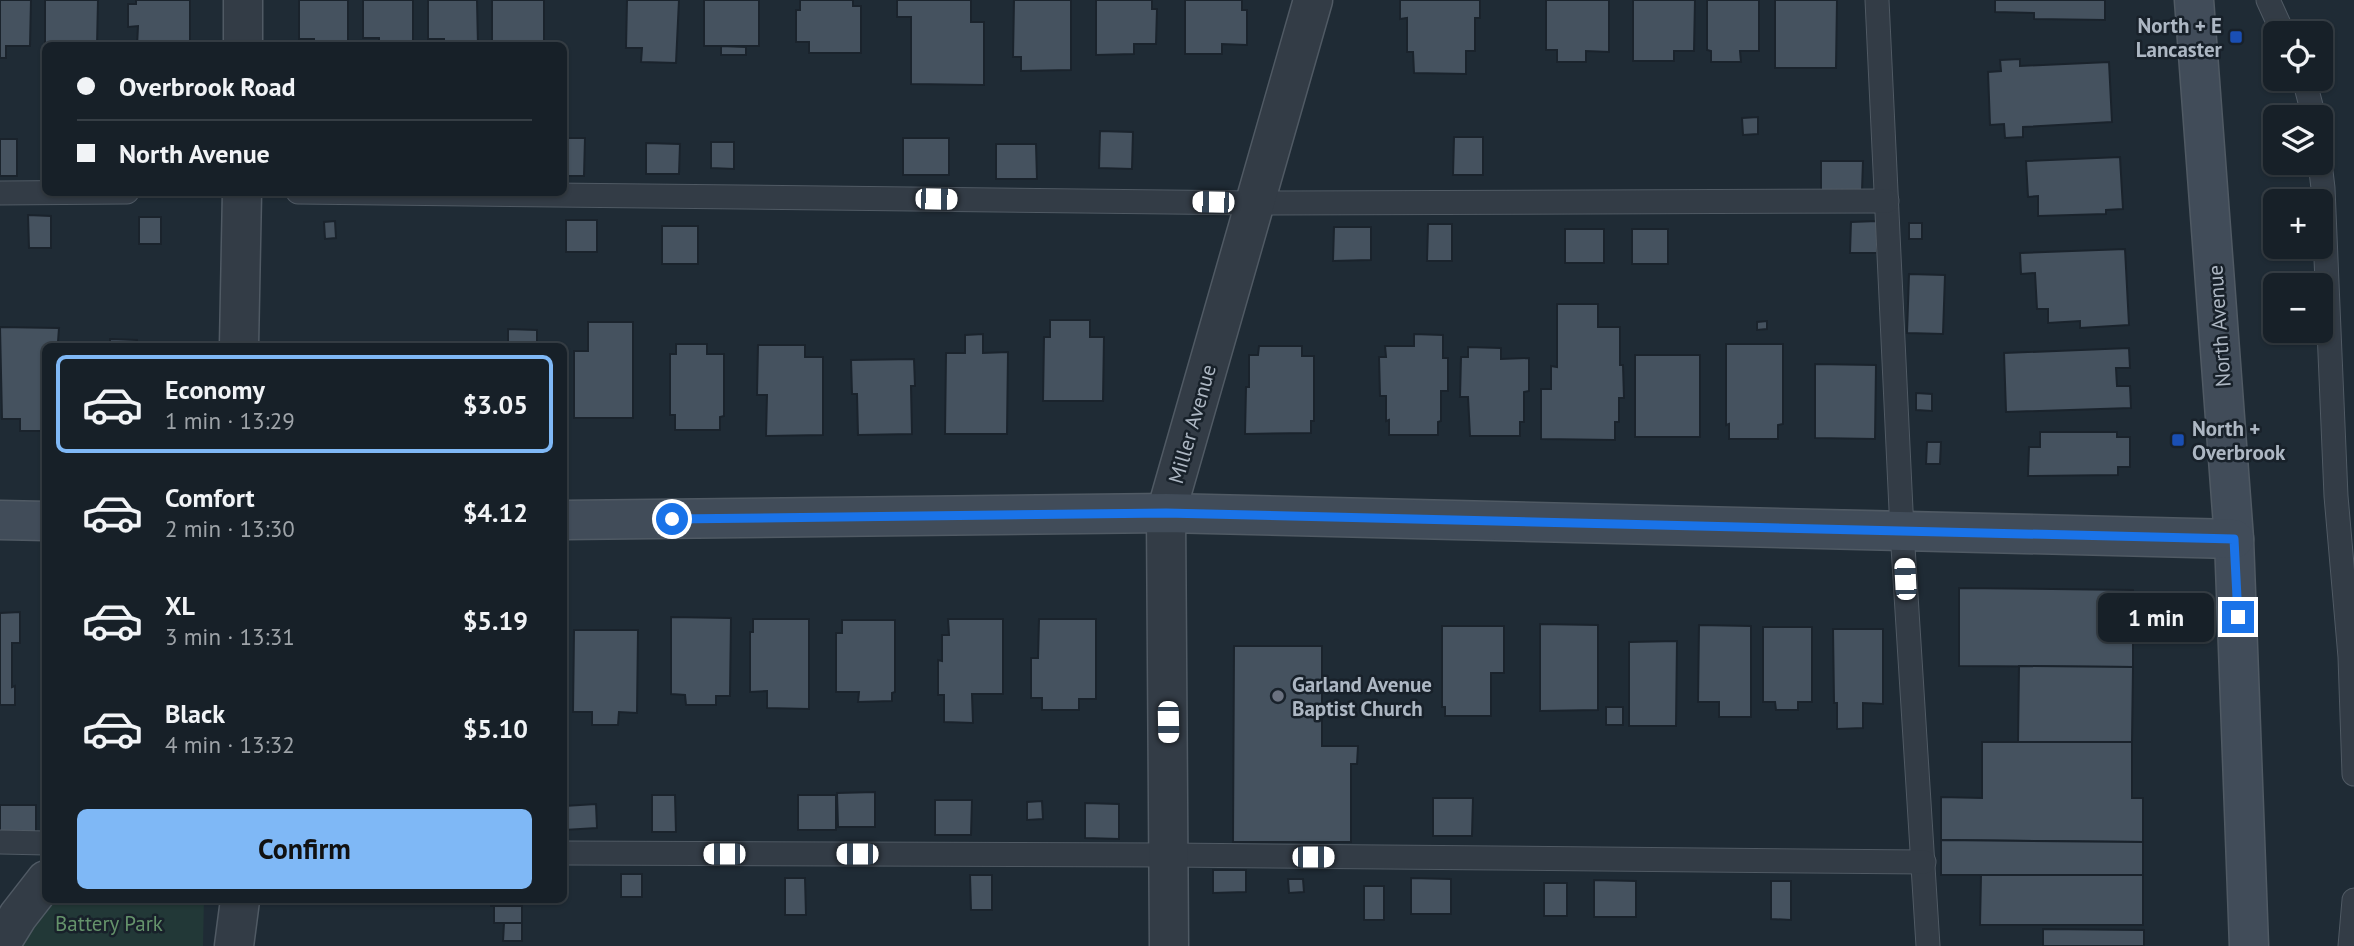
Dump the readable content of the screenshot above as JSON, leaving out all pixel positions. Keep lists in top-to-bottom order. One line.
{"streets":{"street":["North Avenue","Miller Avenue"]},"parks":["Battery Park"],"places":{"transit":["North + E Lancaster","North + Overbrook"],"other":["Garland Avenue Baptist Church"]},"page":{"map_buttons":["+","−"],"banner":["Overbrook Road","North Avenue"],"list":[{"name":"Economy","note":"1 min · 13:29","value":"$3.05"},{"name":"Comfort","note":"2 min · 13:30","value":"$4.12"},{"name":"XL","note":"3 min · 13:31","value":"$5.19"},{"name":"Black","note":"4 min · 13:32","value":"$5.10"}],"bubble":"1 min","buttons":"Confirm"}}
